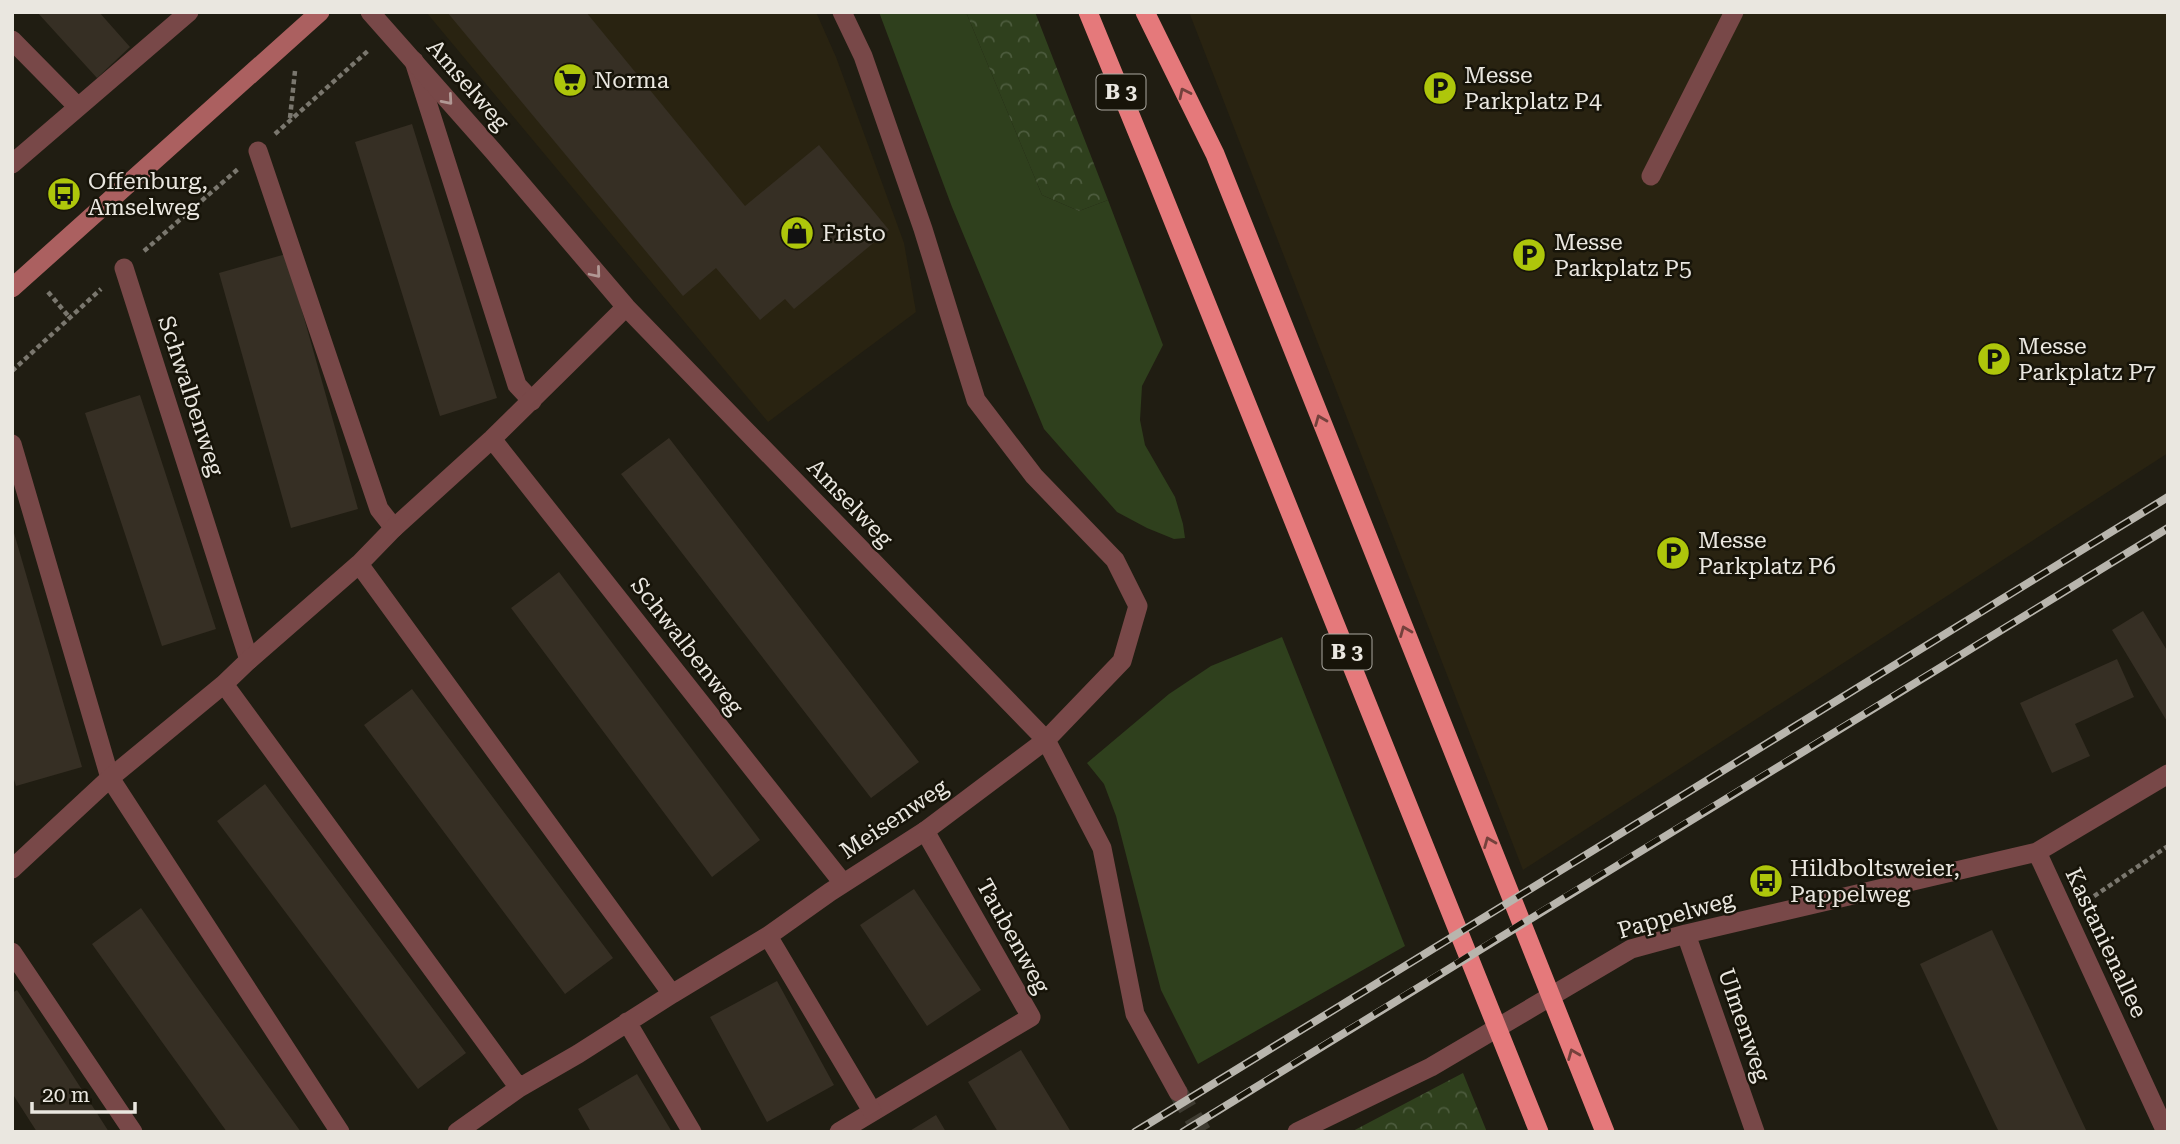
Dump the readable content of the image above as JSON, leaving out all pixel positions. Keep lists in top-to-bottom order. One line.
{"streets":{"highway":["B 3"],"street":["Amselweg","Schwalbenweg","Meisenweg","Pappelweg","Taubenweg","Kastanienallee","Ulmenweg"]},"crossings":[["Amselweg","Meisenweg"],["Schwalbenweg","Meisenweg"],["Meisenweg","Taubenweg"],["Pappelweg","Kastanienallee"],["Pappelweg","Ulmenweg"]],"places":{"supermarket":["Norma"],"parking":["Messe Parkplatz P4","Messe Parkplatz P5","Messe Parkplatz P7","Messe Parkplatz P6"],"bus stop":["Offenburg, Amselweg","Hildboltsweier, Pappelweg"],"shop":["Fristo"]},"scale_bar":"20 m"}
